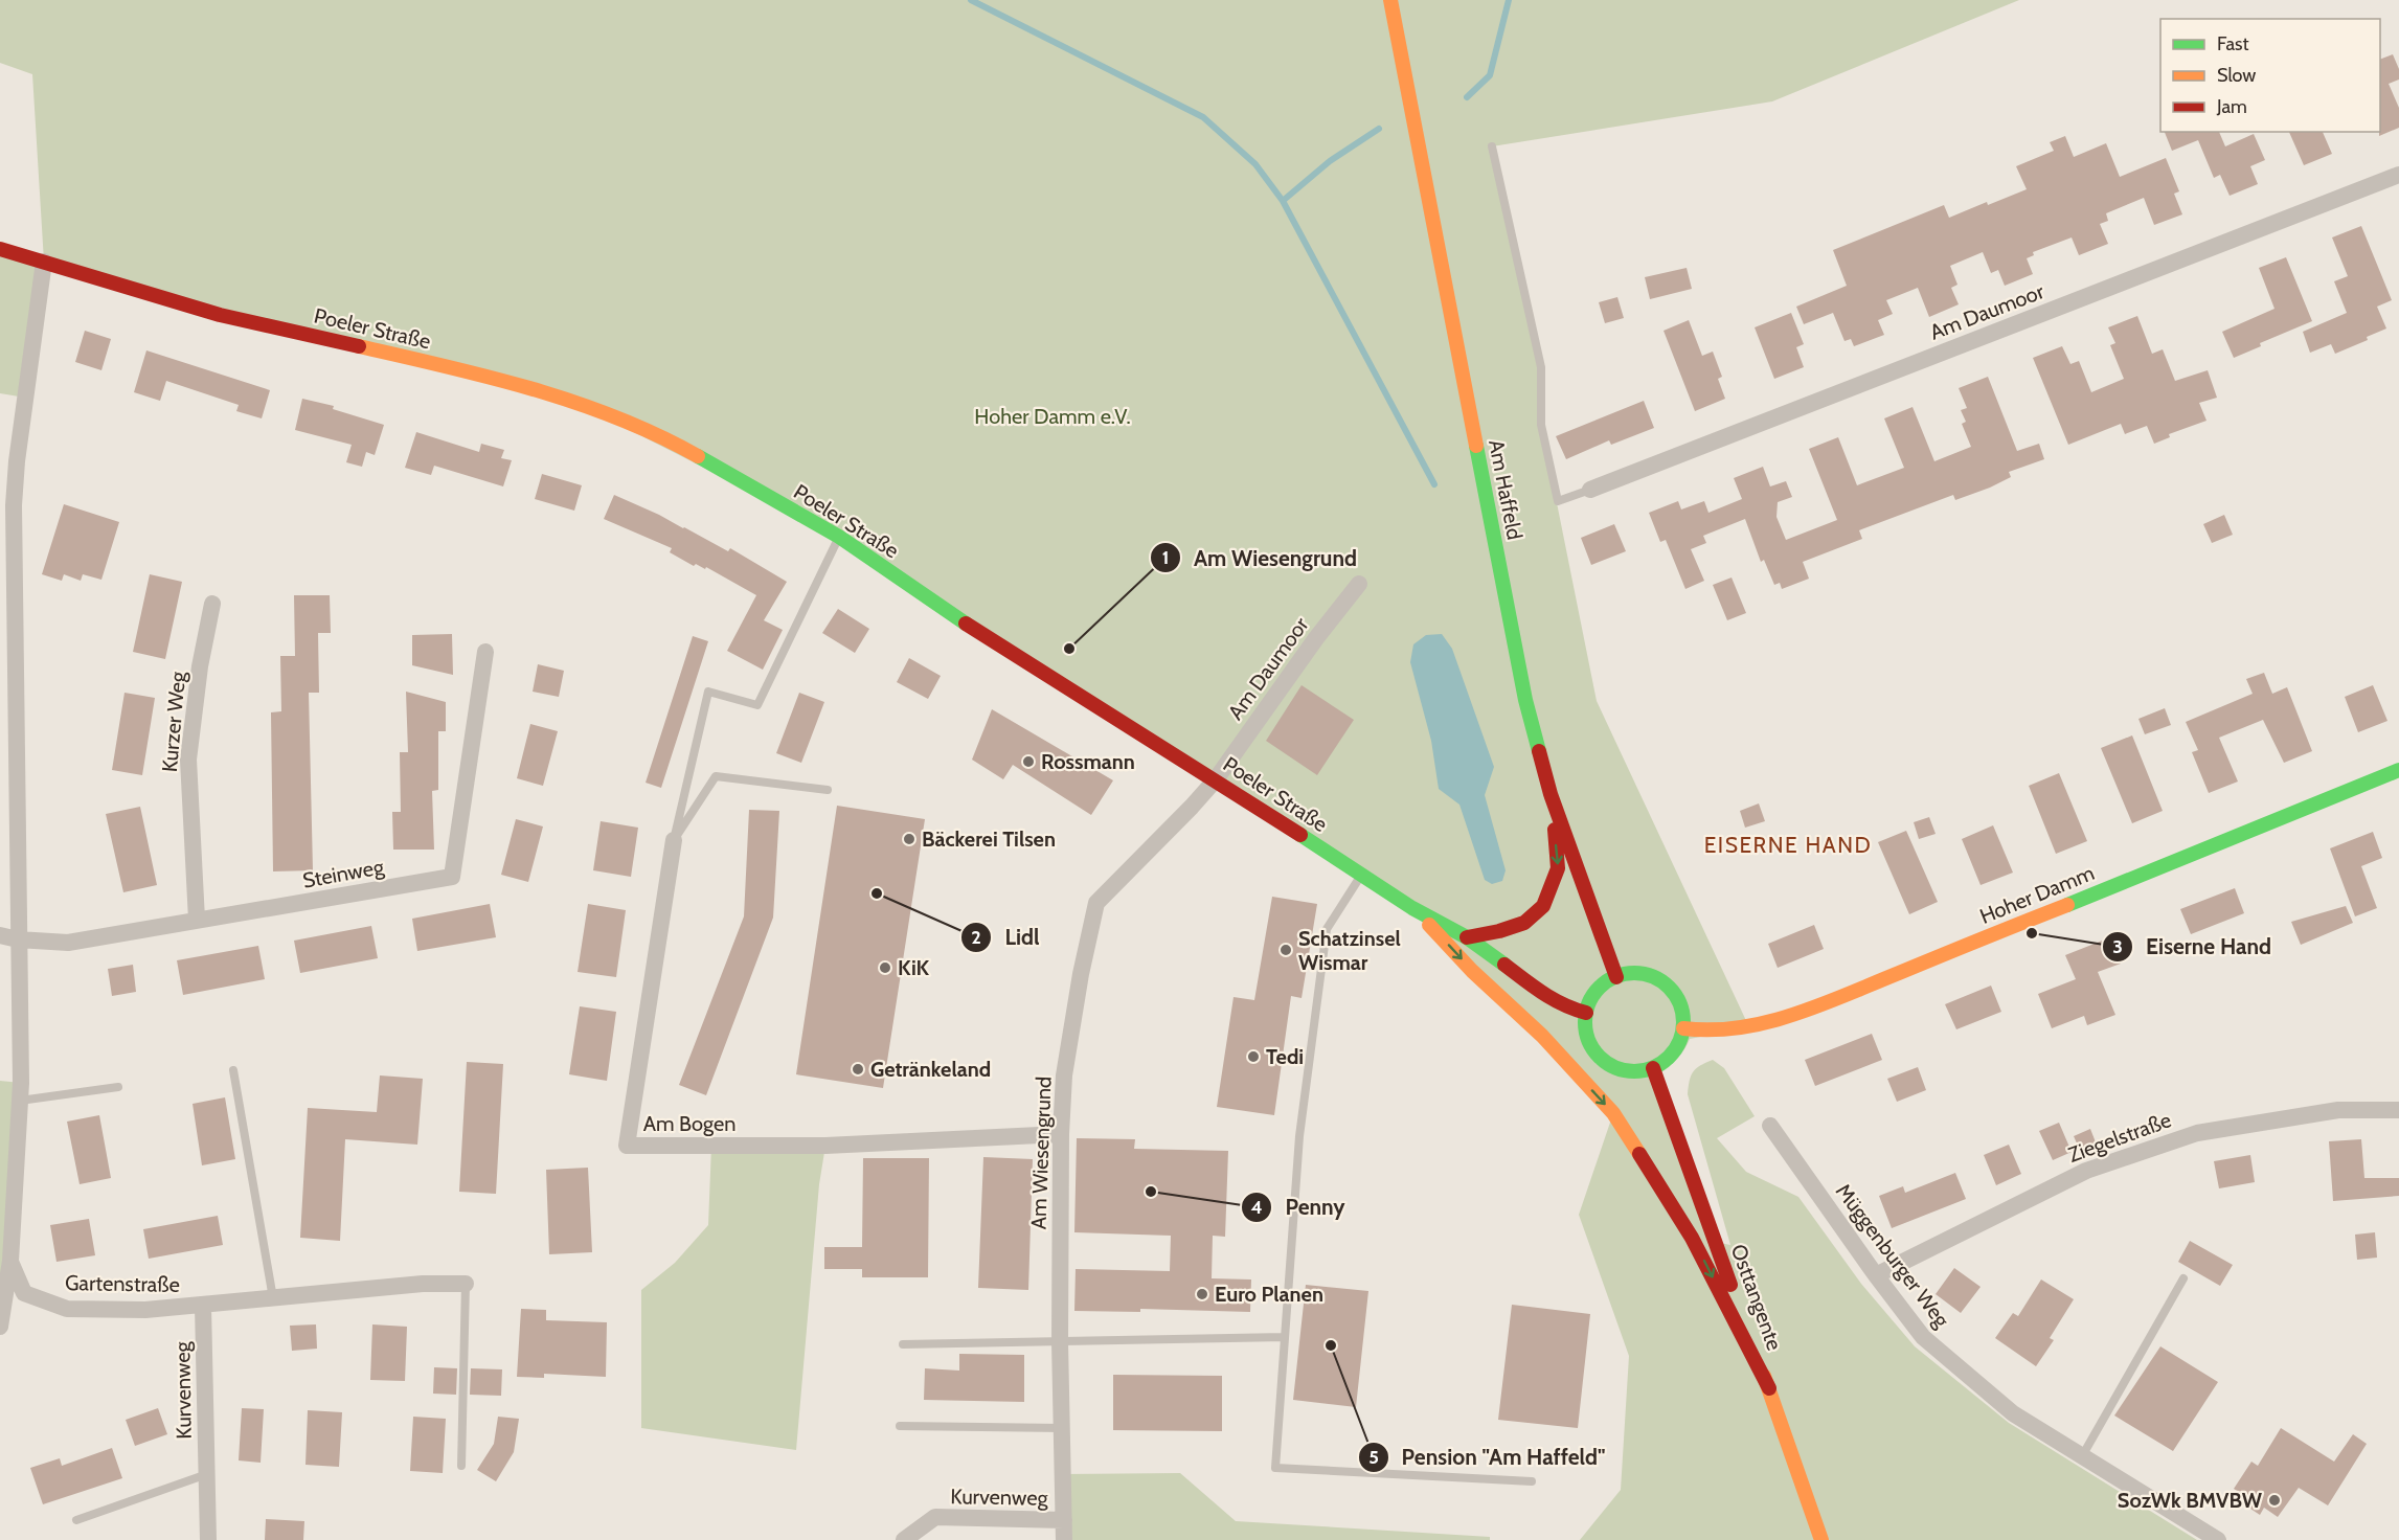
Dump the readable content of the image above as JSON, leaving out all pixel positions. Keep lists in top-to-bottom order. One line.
{"streets":{"main road":["Poeler Straße","Am Haffeld","Hoher Damm","Osttangente"],"street":["Am Daumoor","Kurzer Weg","Steinweg","Am Bogen","Ziegelstraße","Am Wiesengrund","Müggenburger Weg","Gartenstraße","Kurvenweg"]},"crossings":[["Am Daumoor","Poeler Straße"],["Am Daumoor","Am Wiesengrund"],["Poeler Straße","Am Haffeld"],["Poeler Straße","Hoher Damm"],["Poeler Straße","Am Wiesengrund"],["Poeler Straße","Gartenstraße"],["Poeler Straße","Osttangente"],["Am Haffeld","Hoher Damm"],["Am Haffeld","Osttangente"],["Kurzer Weg","Steinweg"],["Steinweg","Gartenstraße"],["Hoher Damm","Osttangente"],["Am Bogen","Am Wiesengrund"],["Ziegelstraße","Müggenburger Weg"],["Am Wiesengrund","Kurvenweg"],["Gartenstraße","Kurvenweg"]],"districts":["EISERNE HAND"],"parks":["Hoher Damm e.V."],"places":["Am Wiesengrund","Rossmann","Bäckerei Tilsen","Lidl","Eiserne Hand","Schatzinsel Wismar","KiK","Tedi","Getränkeland","Penny","Euro Planen","Pension \"Am Haffeld\"","SozWk BMVBW"],"legend":["Fast","Slow","Jam"]}
